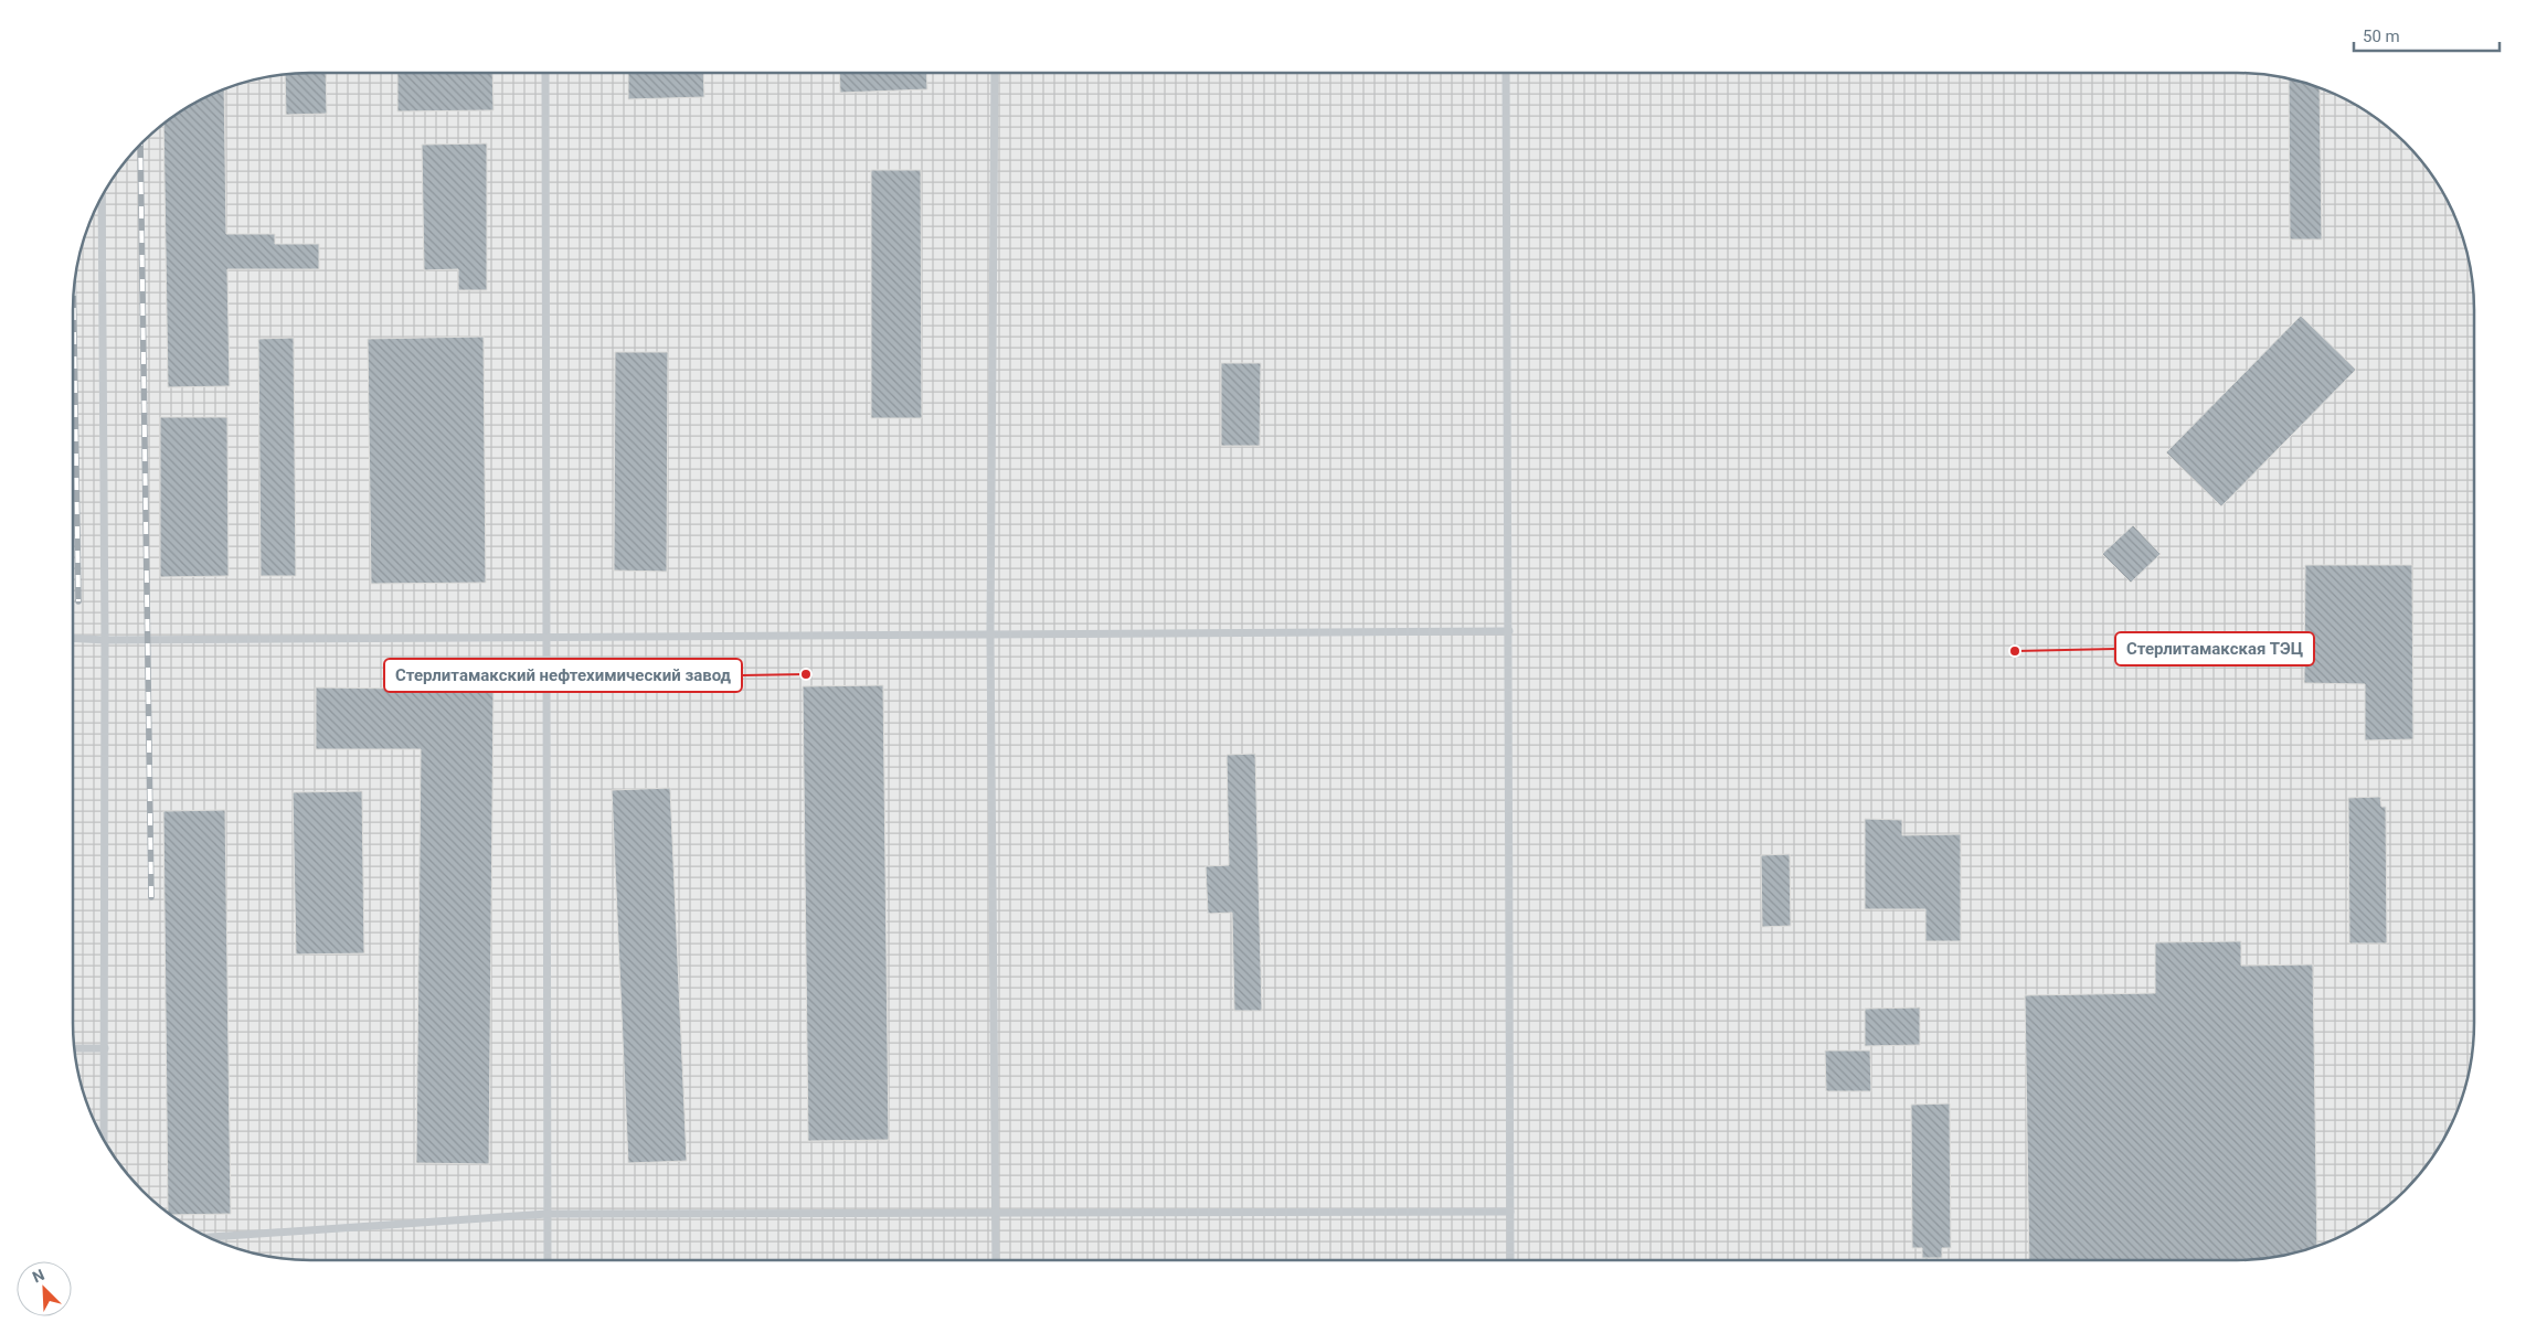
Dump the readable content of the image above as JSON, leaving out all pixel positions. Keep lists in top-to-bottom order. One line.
{"places":["Стерлитамакская ТЭЦ","Стерлитамакский нефтехимический завод"],"scale_bar":"50 m","north":"top left"}
